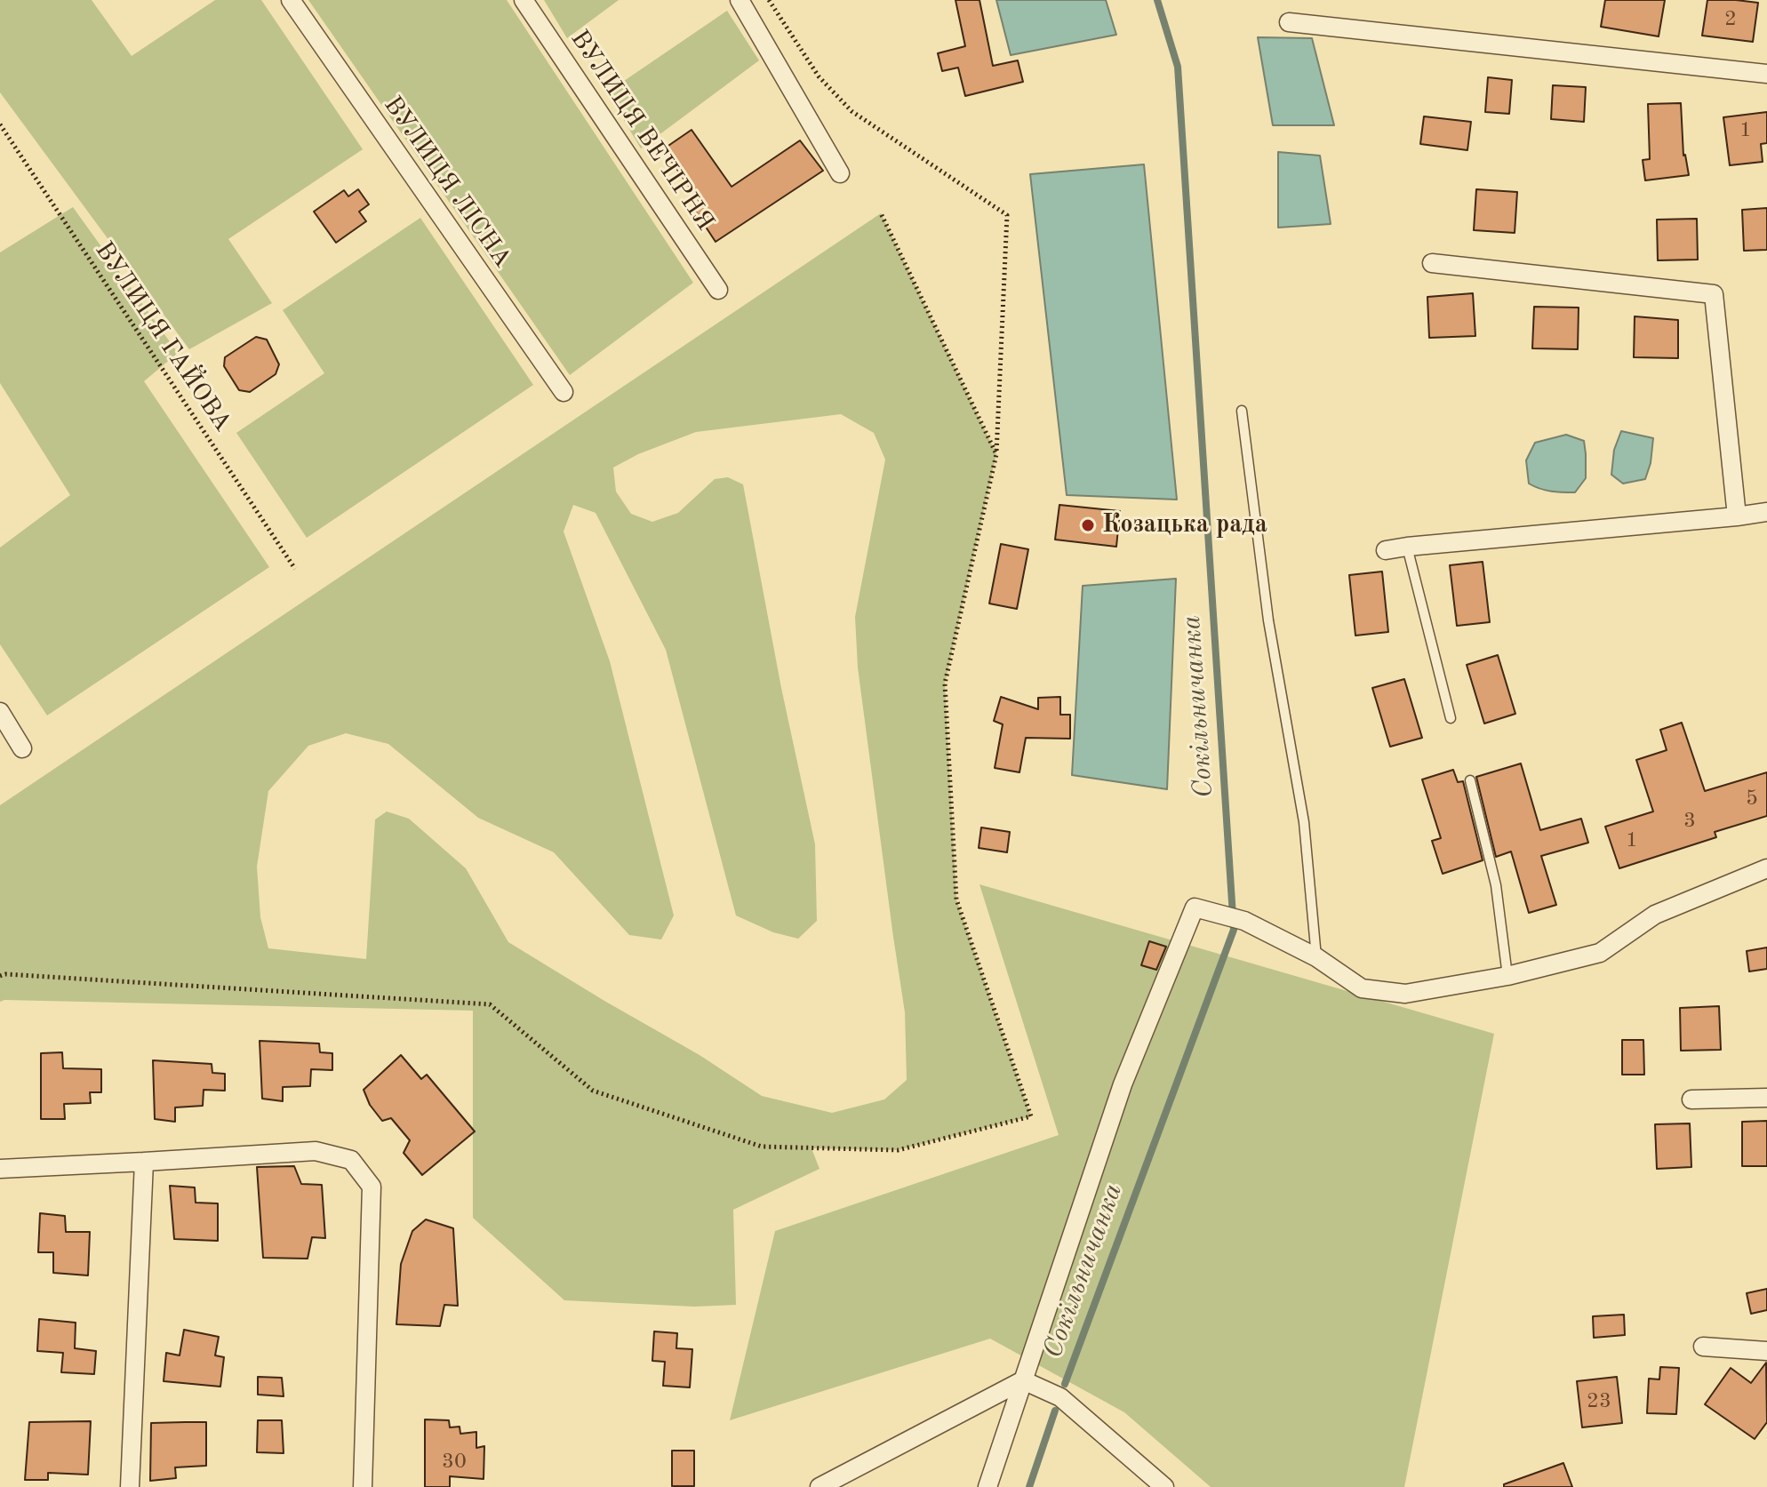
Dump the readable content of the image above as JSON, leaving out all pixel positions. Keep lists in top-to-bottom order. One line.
{"streets":{"street":["ВУЛИЦЯ ВЕЧІРНЯ","ВУЛИЦЯ ЛІСНА"],"path":["ВУЛИЦЯ ГАЙОВА"]},"water":["Сокільничанка"],"places":["Козацька рада"],"house_numbers":["2","1","5","3","1","23","30"]}
